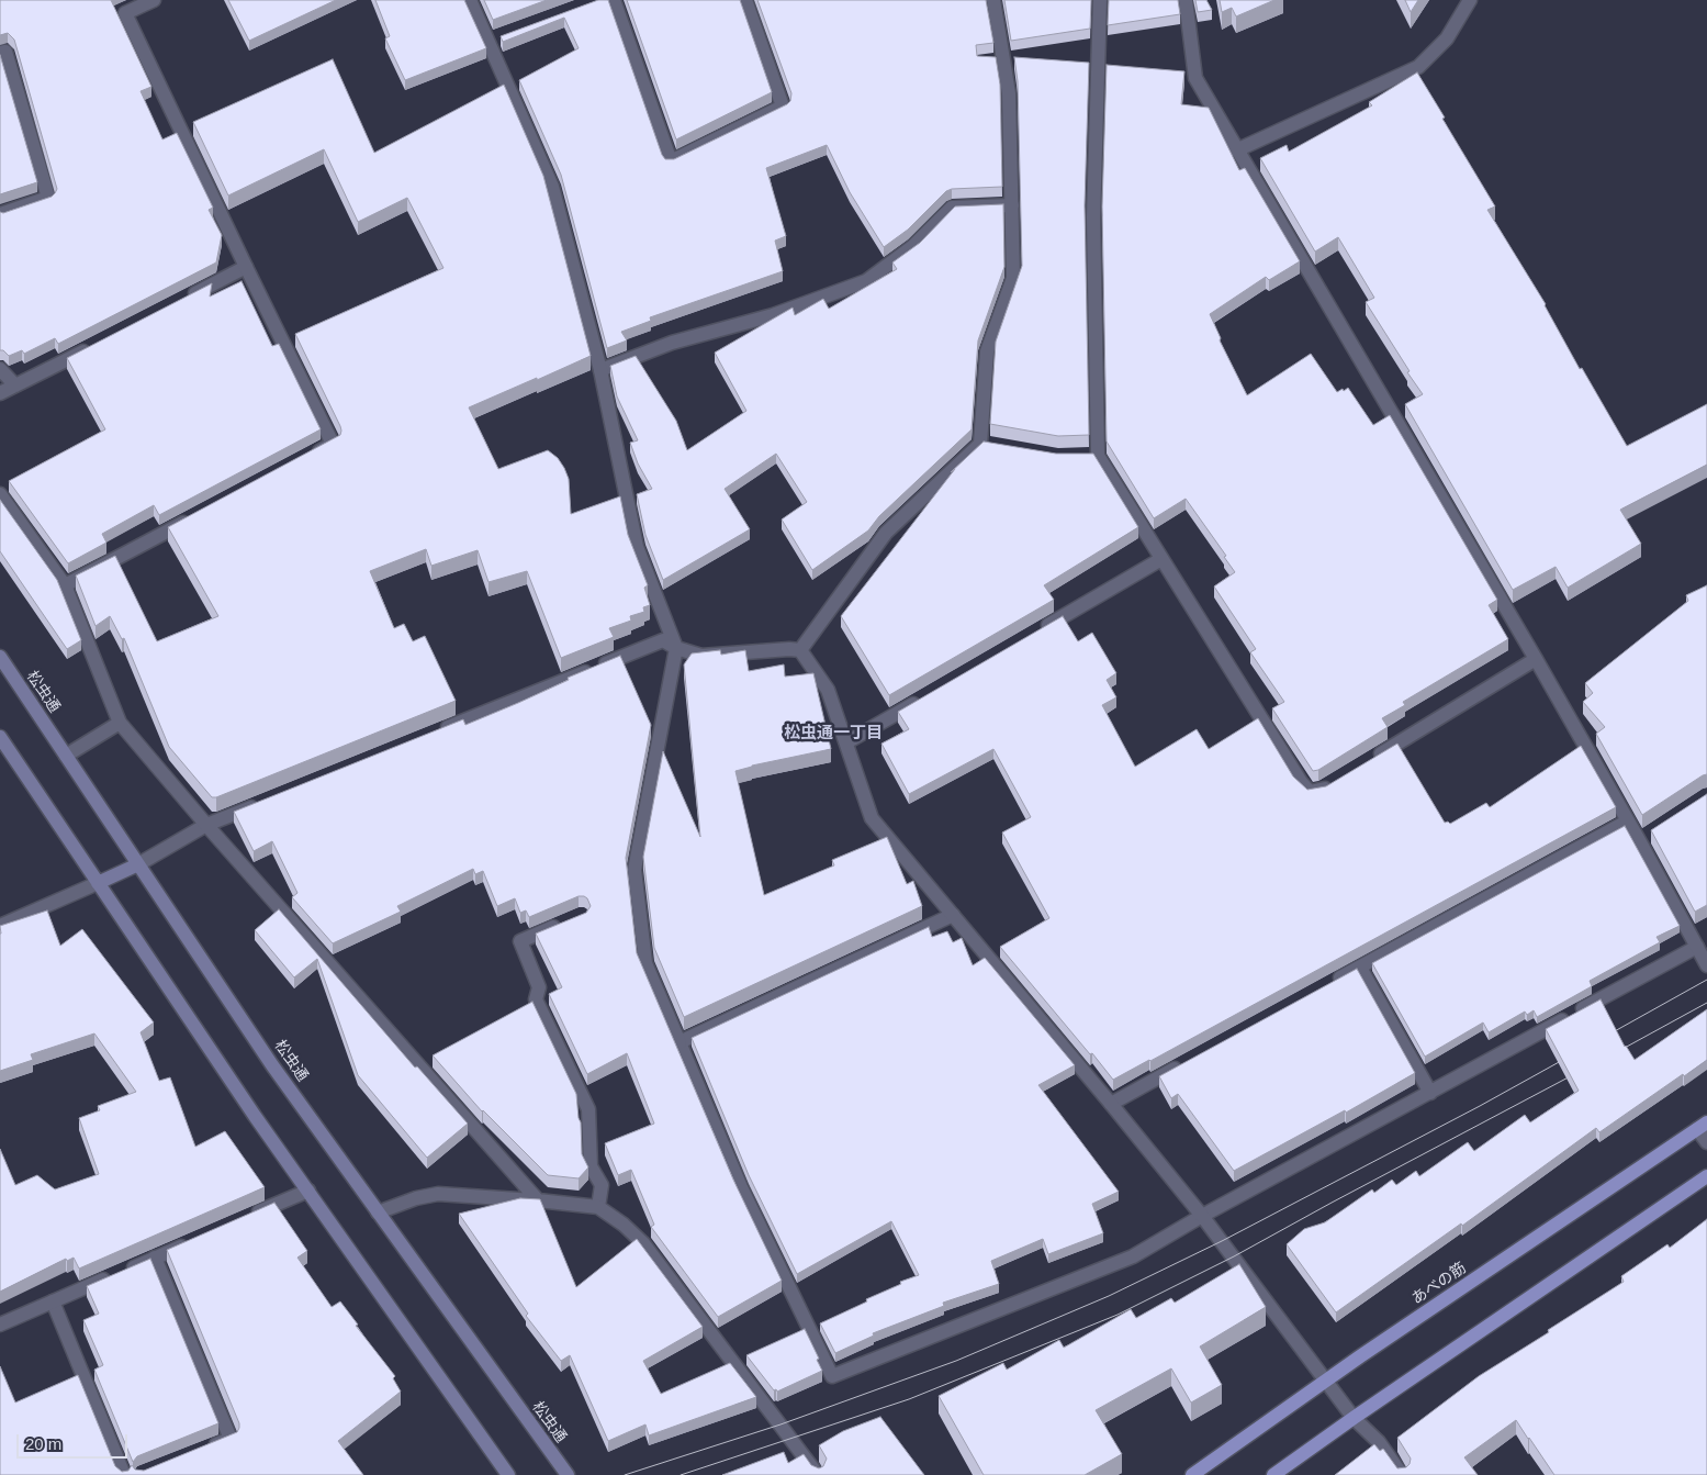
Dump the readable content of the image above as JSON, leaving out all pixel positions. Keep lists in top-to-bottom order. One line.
{"streets":{"main road":["あべの筋"],"street":["松虫通"]},"districts":["松虫通一丁目"],"scale_bar":"20 m"}
